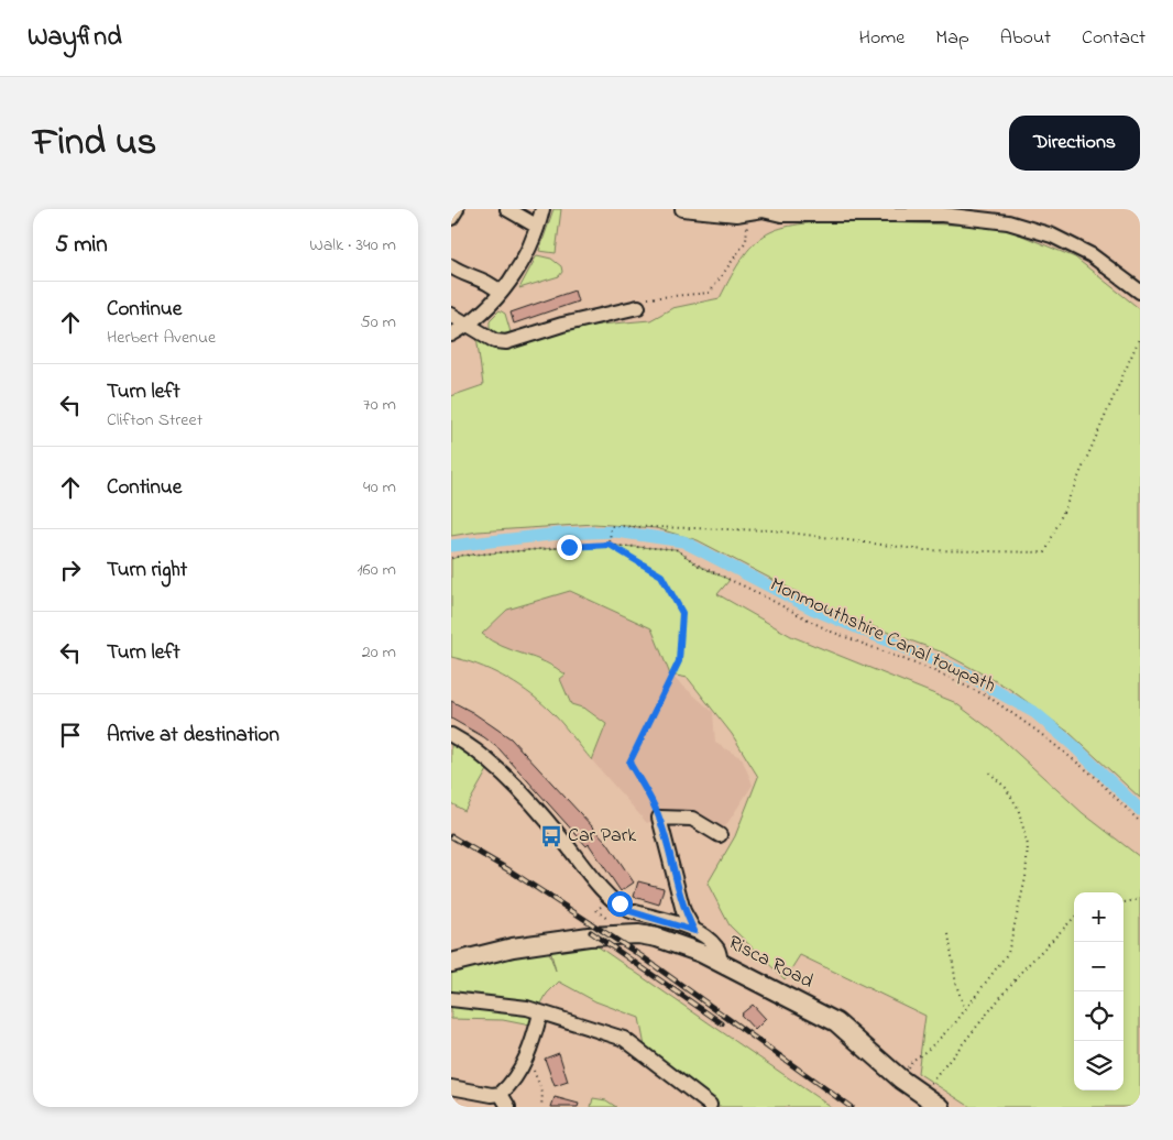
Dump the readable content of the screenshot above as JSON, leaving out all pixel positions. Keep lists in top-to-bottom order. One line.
{"streets":{"main road":["Risca Road"],"path":["Monmouthshire Canal towpath"]},"places":{"bus stop":["Car Park"]},"page":{"header":"Wayfind","nav":["Home","Map","About","Contact"],"title":"Find us","buttons":"Directions","heading":["5 min","Walk · 340 m"],"list":[["Continue","Herbert Avenue","50 m"],["Turn left","Clifton Street","70 m"],["Continue","40 m"],["Turn right","160 m"],["Turn left","20 m"],"Arrive at destination"],"map_buttons":["+","−"]}}
